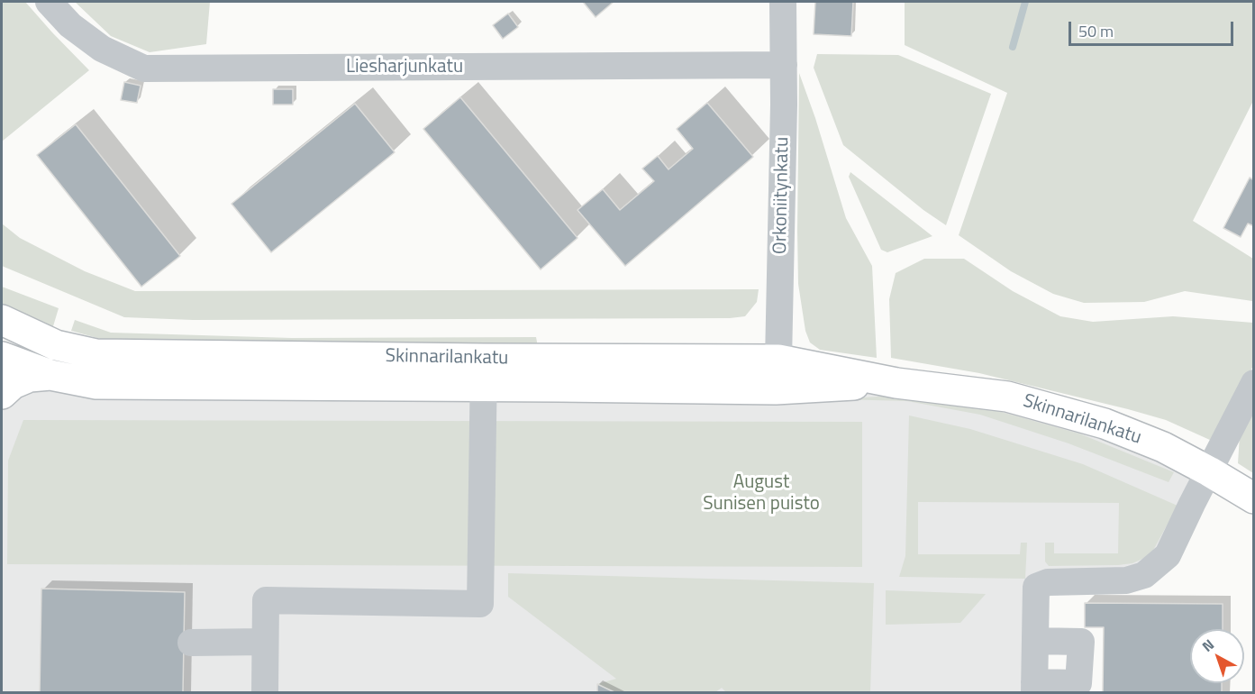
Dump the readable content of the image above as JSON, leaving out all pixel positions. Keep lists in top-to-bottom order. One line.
{"streets":{"main road":["Skinnarilankatu"],"street":["Liesharjunkatu","Orkoniitynkatu"]},"crossings":[["Liesharjunkatu","Orkoniitynkatu"],["Orkoniitynkatu","Skinnarilankatu"]],"parks":["August Sunisen puisto"],"scale_bar":"50 m","north":"top left"}
